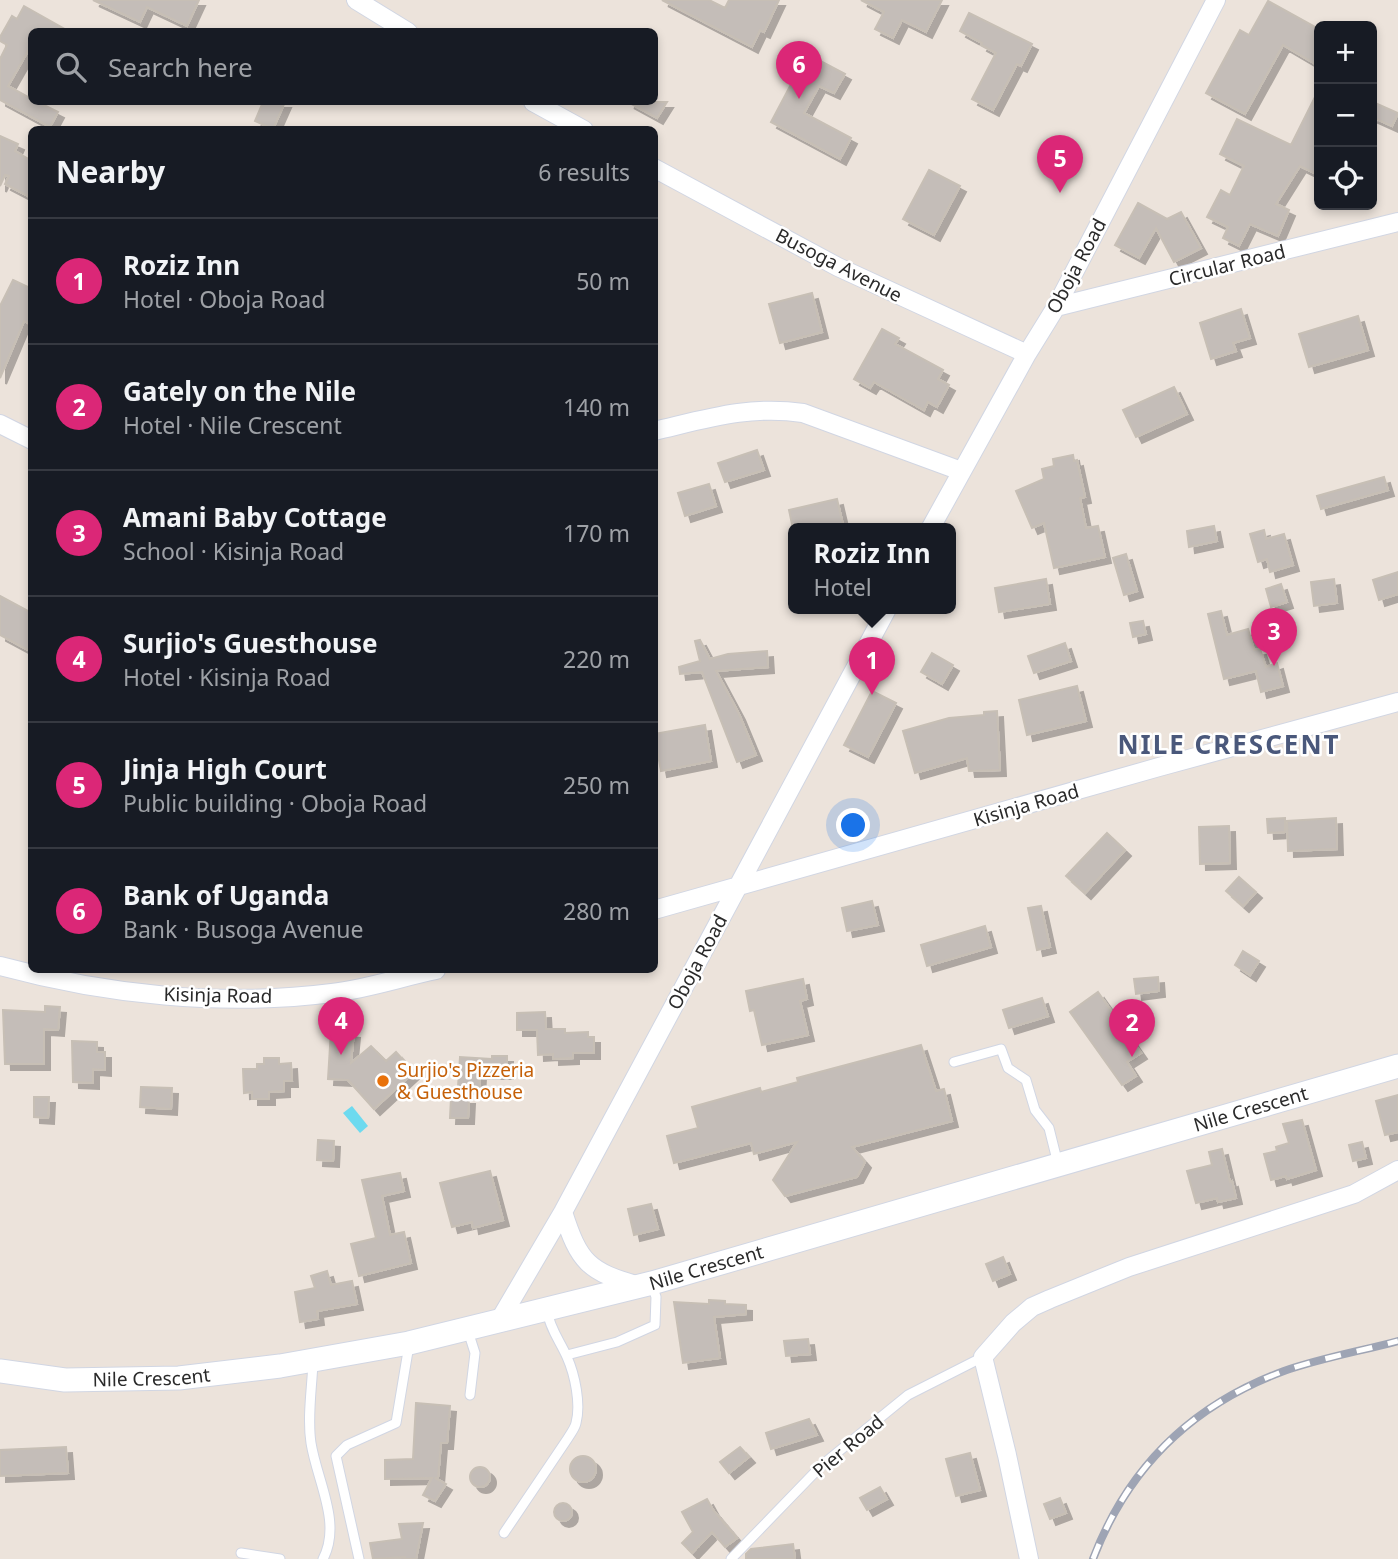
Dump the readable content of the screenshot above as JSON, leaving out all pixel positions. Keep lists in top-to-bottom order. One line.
{"streets":{"street":["Busoga Avenue","Circular Road","Oboja Road","Kisinja Road","Nile Crescent"],"lane":["Pier Road"]},"crossings":[["Busoga Avenue","Oboja Road"],["Circular Road","Oboja Road"],["Oboja Road","Kisinja Road"],["Oboja Road","Nile Crescent"]],"districts":["NILE CRESCENT"],"places":["Surjio's Pizzeria & Guesthouse"],"page":{"map_buttons":["+","−"],"search":"Search here","pins":["6","5","3","1","4","2"],"heading":["Nearby","6 results"],"list":[{"mark":"1","name":"Roziz Inn","note":"Hotel · Oboja Road","value":"50 m"},{"mark":"2","name":"Gately on the Nile","note":"Hotel · Nile Crescent","value":"140 m"},{"mark":"3","name":"Amani Baby Cottage","note":"School · Kisinja Road","value":"170 m"},{"mark":"4","name":"Surjio's Guesthouse","note":"Hotel · Kisinja Road","value":"220 m"},{"mark":"5","name":"Jinja High Court","note":"Public building · Oboja Road","value":"250 m"},{"mark":"6","name":"Bank of Uganda","note":"Bank · Busoga Avenue","value":"280 m"}],"popup":["Roziz Inn","Hotel"]}}
